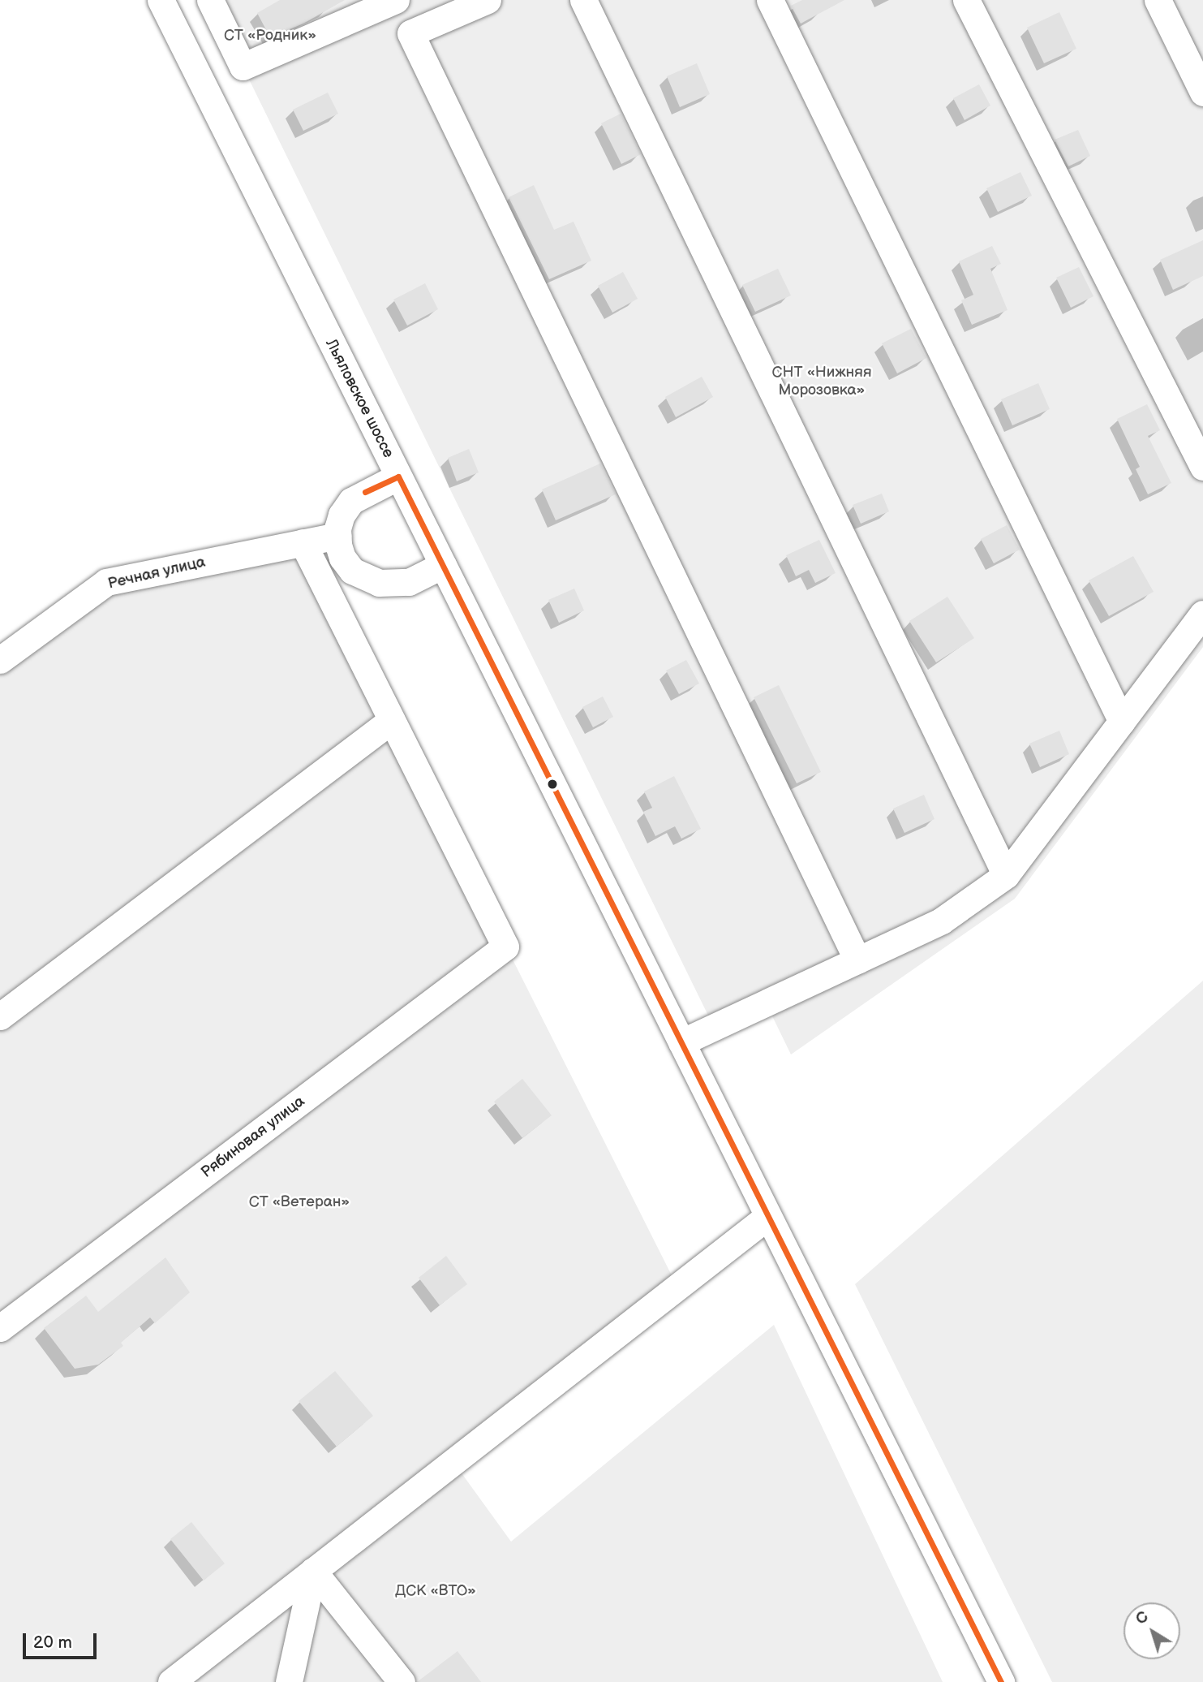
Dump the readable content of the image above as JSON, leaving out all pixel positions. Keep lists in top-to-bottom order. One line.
{"streets":{"street":["Льяловское шоссе","Речная улица","Рябиновая улица"]},"crossings":[["Льяловское шоссе","Речная улица"]],"parks":["СТ «Родник»","СНТ «Нижняя Морозовка»","СТ «Ветеран»","ДСК «ВТО»"],"scale_bar":"20 m","north":"top left"}
